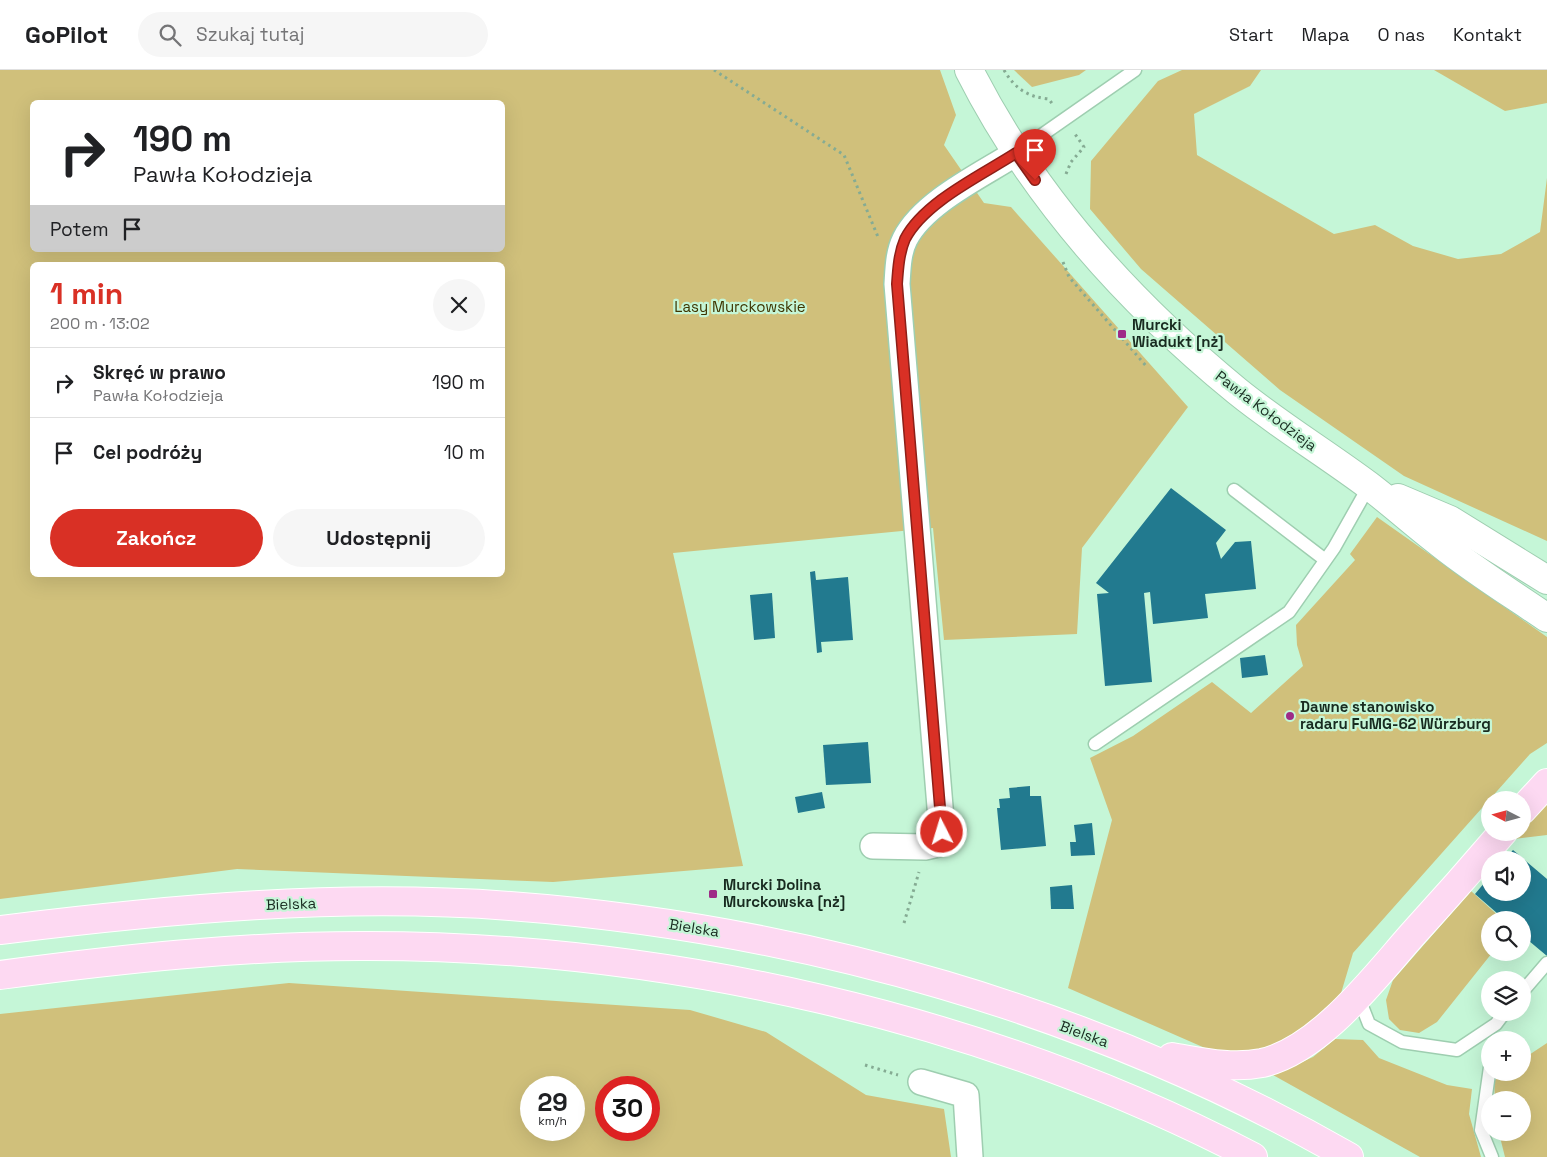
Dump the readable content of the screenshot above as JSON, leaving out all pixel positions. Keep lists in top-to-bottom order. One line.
{"streets":{"main road":["Bielska"],"street":["Pawła Kołodzieja"]},"parks":["Lasy Murckowskie"],"places":{"transit":["Murcki Wiadukt [nż]","Murcki Dolina Murckowska [nż]"],"other":["Dawne stanowisko radaru FuMG-62 Würzburg"]},"north":"left","page":{"header":"GoPilot","search":"Szukaj tutaj","nav":["Start","Mapa","O nas","Kontakt"],"turn":["190 m","Pawła Kołodzieja"],"then":"Potem","heading":["1 min","200 m · 13:02"],"list":[{"name":"Skręć w prawo","note":"Pawła Kołodzieja","value":"190 m"},{"name":"Cel podróży","value":"10 m"}],"buttons":["Zakończ","Udostępnij"],"map_buttons":["+","−"],"speed":"29 km/h","limit":"30"}}
